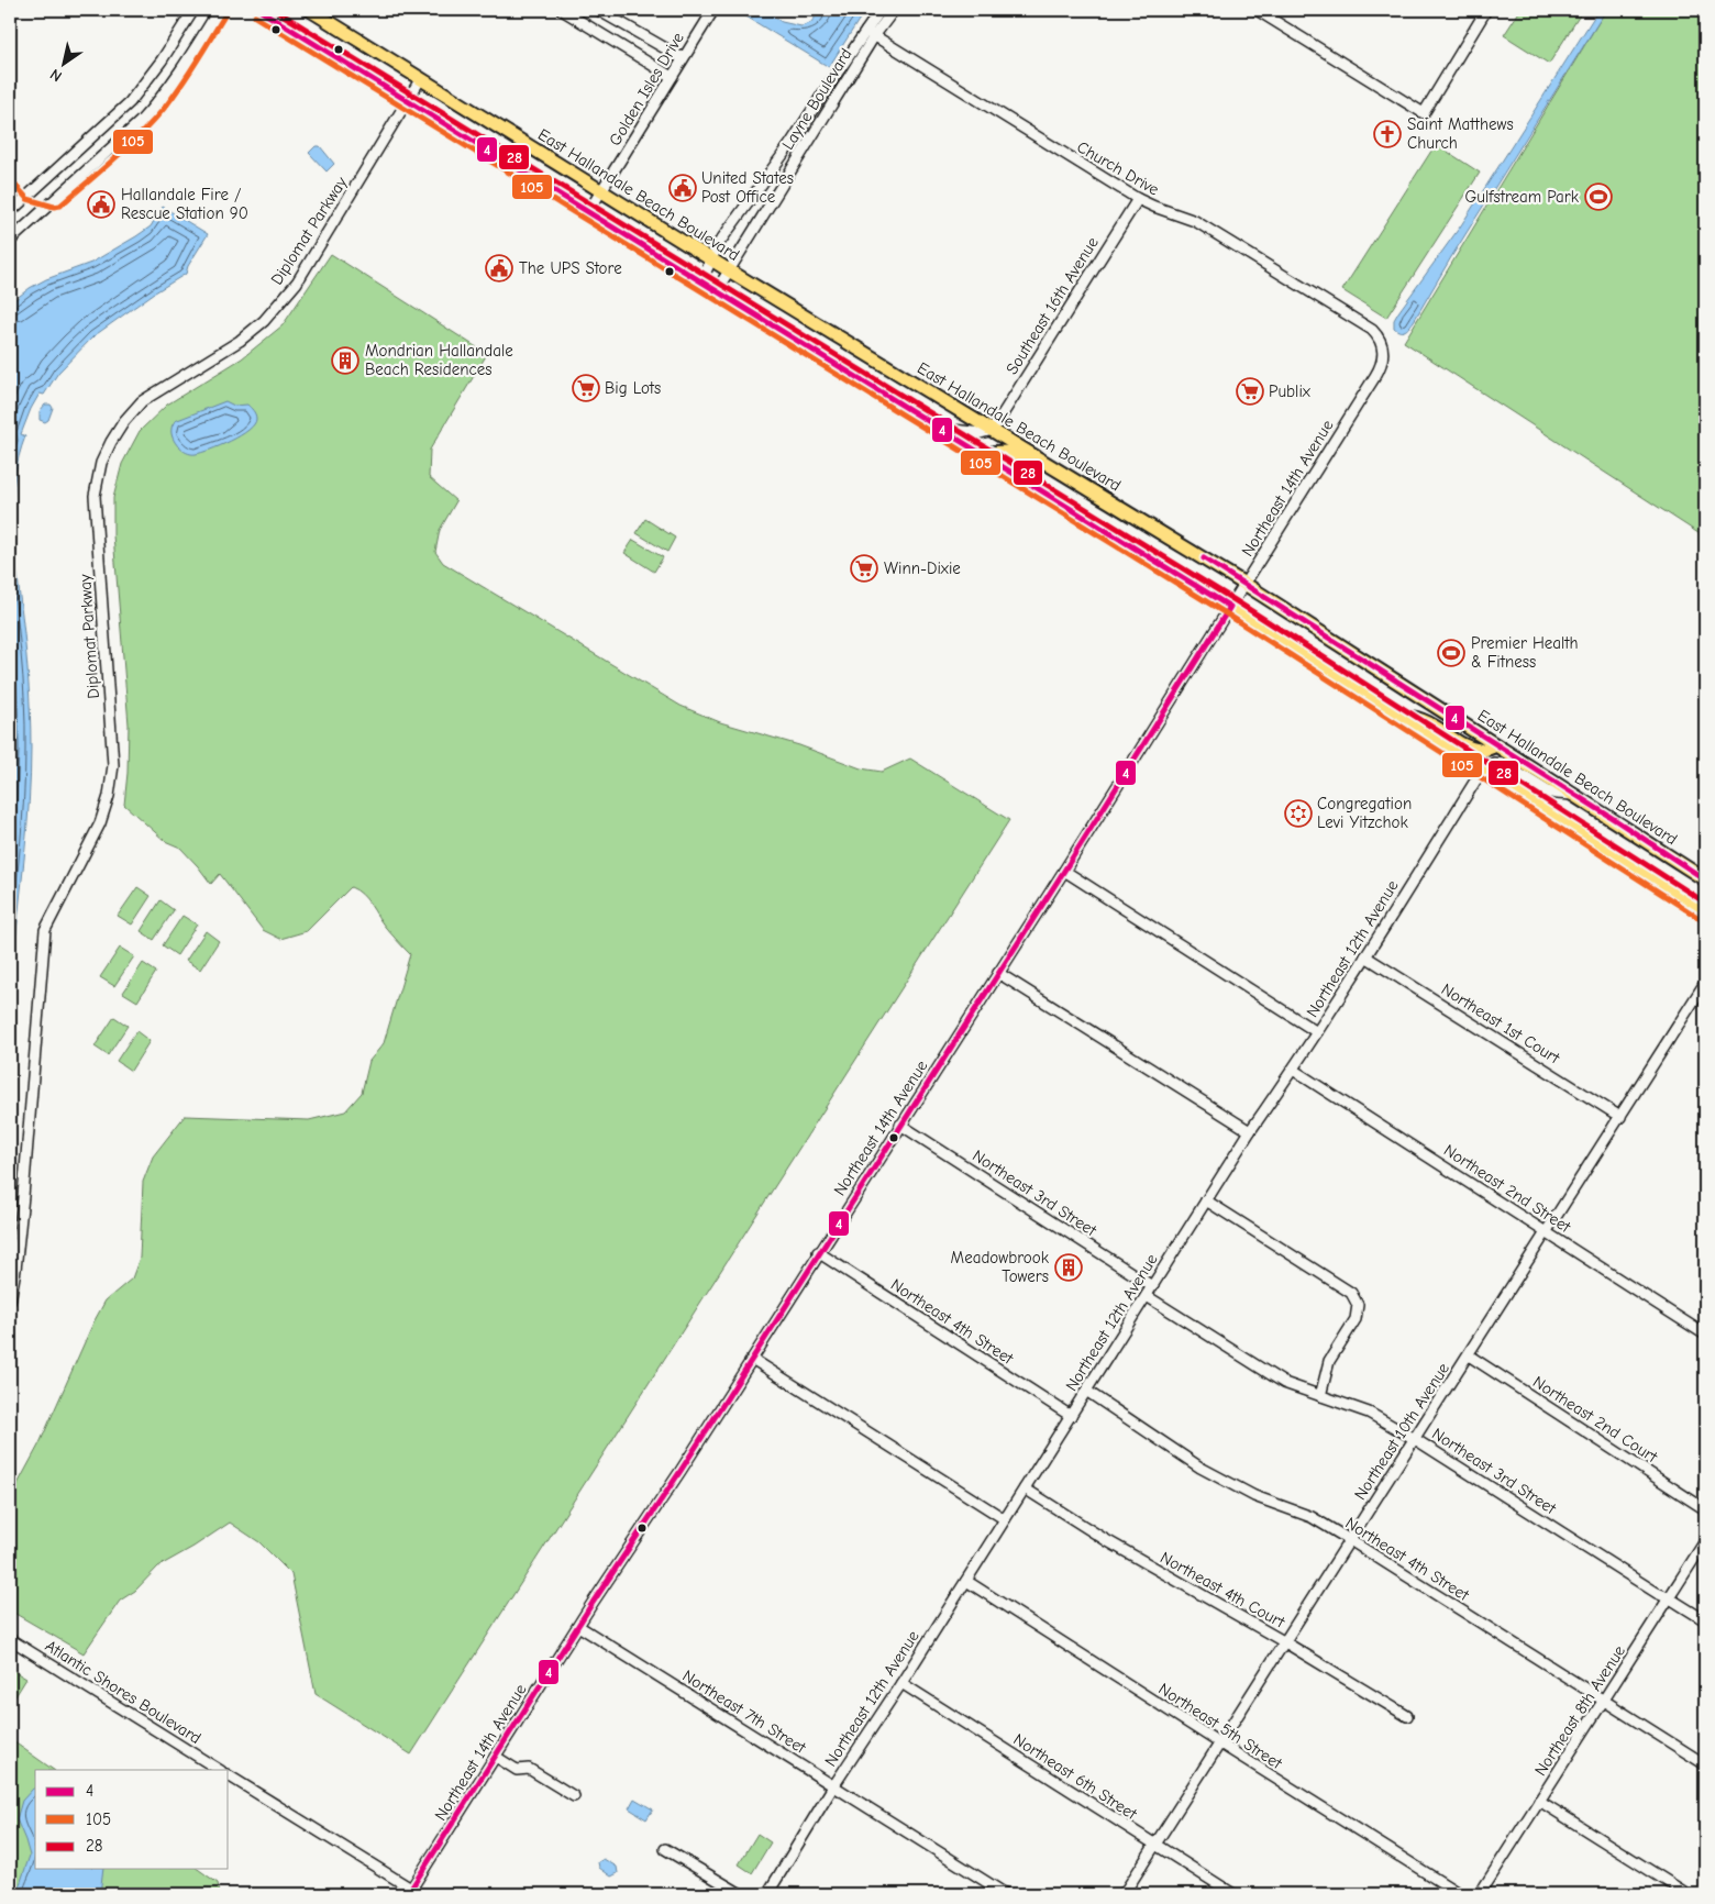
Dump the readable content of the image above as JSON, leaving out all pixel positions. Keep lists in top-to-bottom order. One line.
{"streets":{"main road":["East Hallandale Beach Boulevard"],"street":["Golden Isles Drive","Layne Boulevard","Church Drive","Diplomat Parkway","Southeast 16th Avenue","Northeast 14th Avenue","Northeast 12th Avenue","Northeast 1st Court","Northeast 2nd Street","Northeast 3rd Street","Northeast 4th Street","Northeast 2nd Court","Northeast 10th Avenue","Northeast 4th Court","Atlantic Shores Boulevard","Northeast 8th Avenue","Northeast 7th Street","Northeast 5th Street","Northeast 6th Street"]},"crossings":[["Golden Isles Drive","East Hallandale Beach Boulevard"],["Layne Boulevard","Church Drive"],["Layne Boulevard","East Hallandale Beach Boulevard"],["Church Drive","Southeast 16th Avenue"],["Church Drive","Northeast 14th Avenue"],["East Hallandale Beach Boulevard","Diplomat Parkway"],["East Hallandale Beach Boulevard","Southeast 16th Avenue"],["East Hallandale Beach Boulevard","Northeast 14th Avenue"],["Northeast 14th Avenue","Northeast 3rd Street"],["Northeast 14th Avenue","Northeast 4th Street"],["Northeast 14th Avenue","Northeast 7th Street"],["Northeast 12th Avenue","Northeast 1st Court"],["Northeast 12th Avenue","Northeast 2nd Street"],["Northeast 12th Avenue","Northeast 3rd Street"],["Northeast 12th Avenue","Northeast 4th Street"],["Northeast 12th Avenue","Northeast 4th Court"],["Northeast 12th Avenue","Northeast 7th Street"],["Northeast 12th Avenue","Northeast 5th Street"],["Northeast 12th Avenue","Northeast 6th Street"],["Northeast 1st Court","Northeast 10th Avenue"],["Northeast 2nd Street","Northeast 10th Avenue"],["Northeast 3rd Street","Northeast 10th Avenue"],["Northeast 3rd Street","Northeast 8th Avenue"],["Northeast 4th Street","Northeast 10th Avenue"],["Northeast 4th Street","Northeast 8th Avenue"],["Northeast 2nd Court","Northeast 10th Avenue"],["Northeast 10th Avenue","Northeast 4th Court"],["Northeast 10th Avenue","Northeast 5th Street"],["Northeast 10th Avenue","Northeast 6th Street"]],"places":{"church":["Saint Matthews Church"],"public building":["United States Post Office","Hallandale Fire / Rescue Station 90","The UPS Store"],"sports":["Gulfstream Park","Premier Health & Fitness"],"building":["Mondrian Hallandale Beach Residences","Meadowbrook Towers"],"supermarket":["Big Lots","Publix","Winn-Dixie"],"synagogue":["Congregation Levi Yitzchok"]},"lines":["transit line 4","transit line 28","transit line 105"],"legend":["4","105","28"],"north":"bottom left"}
